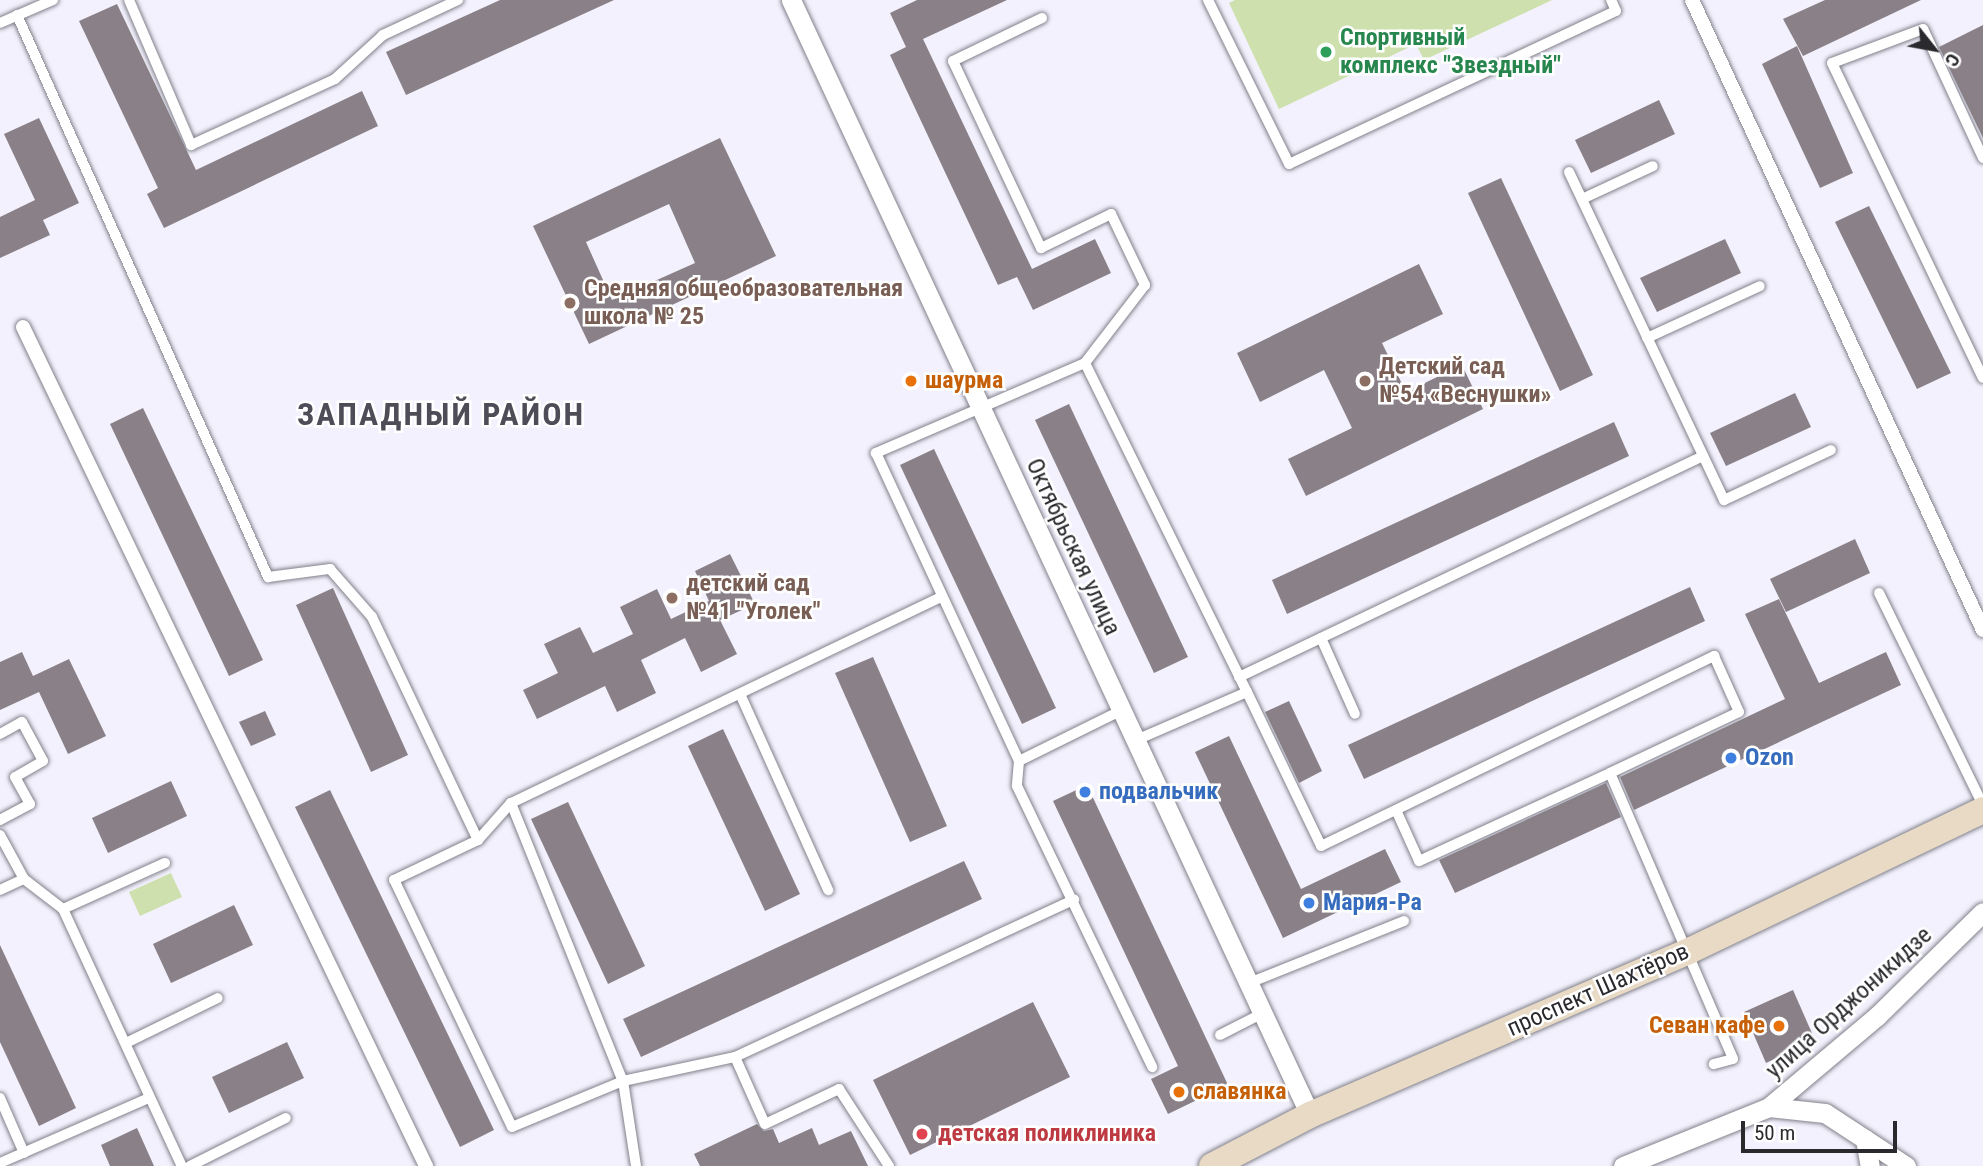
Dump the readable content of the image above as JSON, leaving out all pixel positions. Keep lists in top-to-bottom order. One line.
{"streets":{"main road":["проспект Шахтёров"],"street":["Октябрьская улица","улица Орджоникидзе"]},"crossings":[["Октябрьская улица","проспект Шахтёров"]],"districts":["ЗАПАДНЫЙ РАЙОН"],"places":["Спортивный комплекс \"Звездный\"","Средняя общеобразовательная школа № 25","шаурма","Детский сад №54 «Веснушки»","детский сад №41 \"Уголек\"","Ozon","подвальчик","Мария-Ра","Севан кафе","славянка","детская поликлиника"],"scale_bar":"50 m","north":"bottom right"}
